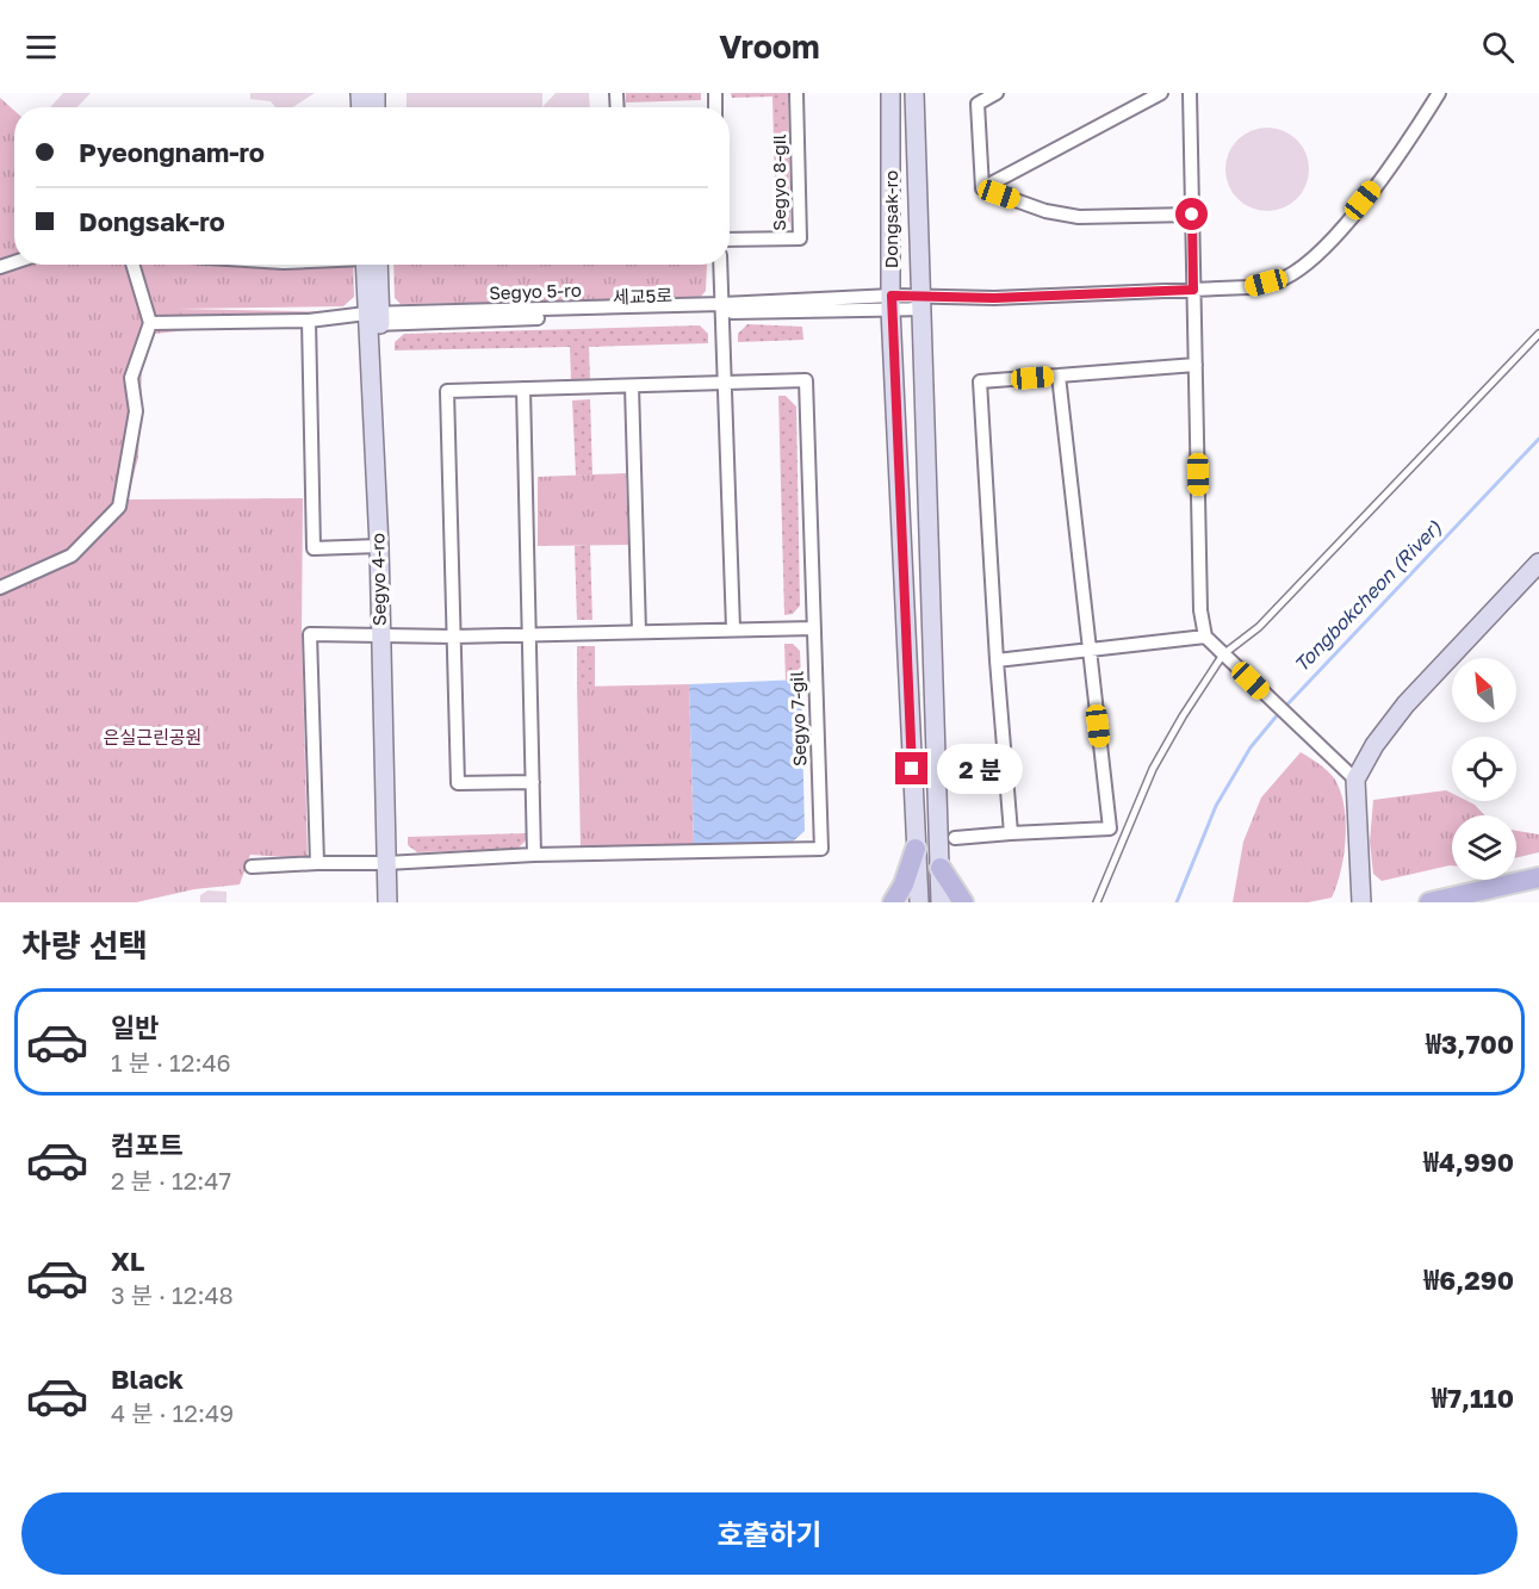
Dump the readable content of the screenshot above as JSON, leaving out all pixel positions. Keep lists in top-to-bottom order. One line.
{"streets":{"main road":["Dongsak-ro","Segyo 4-ro"],"street":["Segyo 8-gil","Segyo 5-ro","Segyo 7-gil"]},"crossings":[["Dongsak-ro","Segyo 5-ro"],["Segyo 5-ro","Segyo 4-ro"],["Segyo 4-ro","Segyo 7-gil"]],"water":["Tongbokcheon (River)"],"parks":["은실근린공원"],"north":"top left","page":{"header":"Vroom","banner":["Pyeongnam-ro","Dongsak-ro"],"bubble":"2 분","heading":"차량 선택","list":[{"name":"일반","note":"1 분 · 12:46","value":"₩3,700"},{"name":"컴포트","note":"2 분 · 12:47","value":"₩4,990"},{"name":"XL","note":"3 분 · 12:48","value":"₩6,290"},{"name":"Black","note":"4 분 · 12:49","value":"₩7,110"}],"buttons":"호출하기"}}
